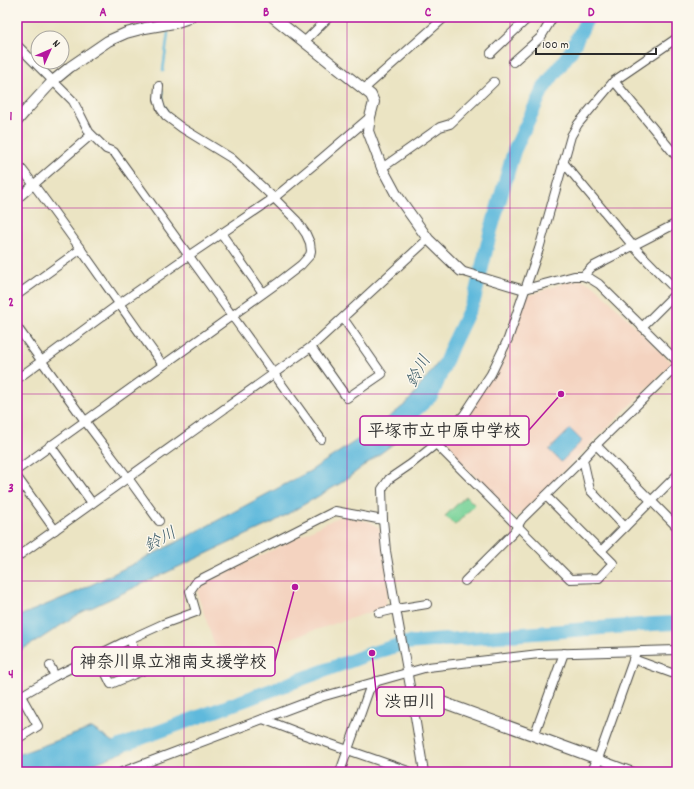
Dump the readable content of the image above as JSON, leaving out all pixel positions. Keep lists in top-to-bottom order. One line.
{"water":["鈴川"],"places":["平塚市立中原中学校","神奈川県立湘南支援学校","渋田川"],"scale_bar":"100 m","north":"top right","grid":{"columns":["A","B","C","D"],"rows":["1","2","3","4"]}}
